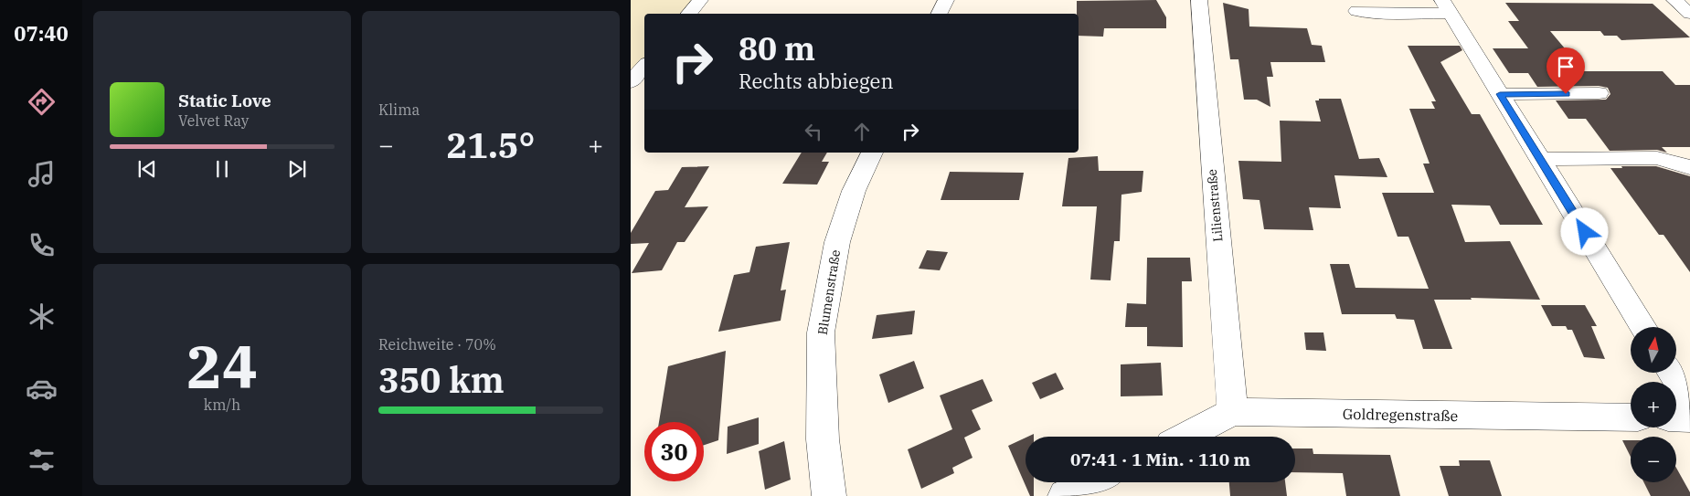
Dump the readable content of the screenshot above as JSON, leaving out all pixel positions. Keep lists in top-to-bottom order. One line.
{"streets":{"street":["Lilienstraße","Blumenstraße","Goldregenstraße"]},"crossings":[["Lilienstraße","Goldregenstraße"]],"north":"top","page":{"tabs":"07:40","tile":["Klima",["24","km/h"],["Reichweite · 70%","350 km"]],"turn":["80 m","Rechts abbiegen"],"song":["Static Love","Velvet Ray"],"heat":["−","21.5°","+"],"map_buttons":["+","−"],"limit":"30","trip":"07:41 · 1 Min. · 110 m"}}
